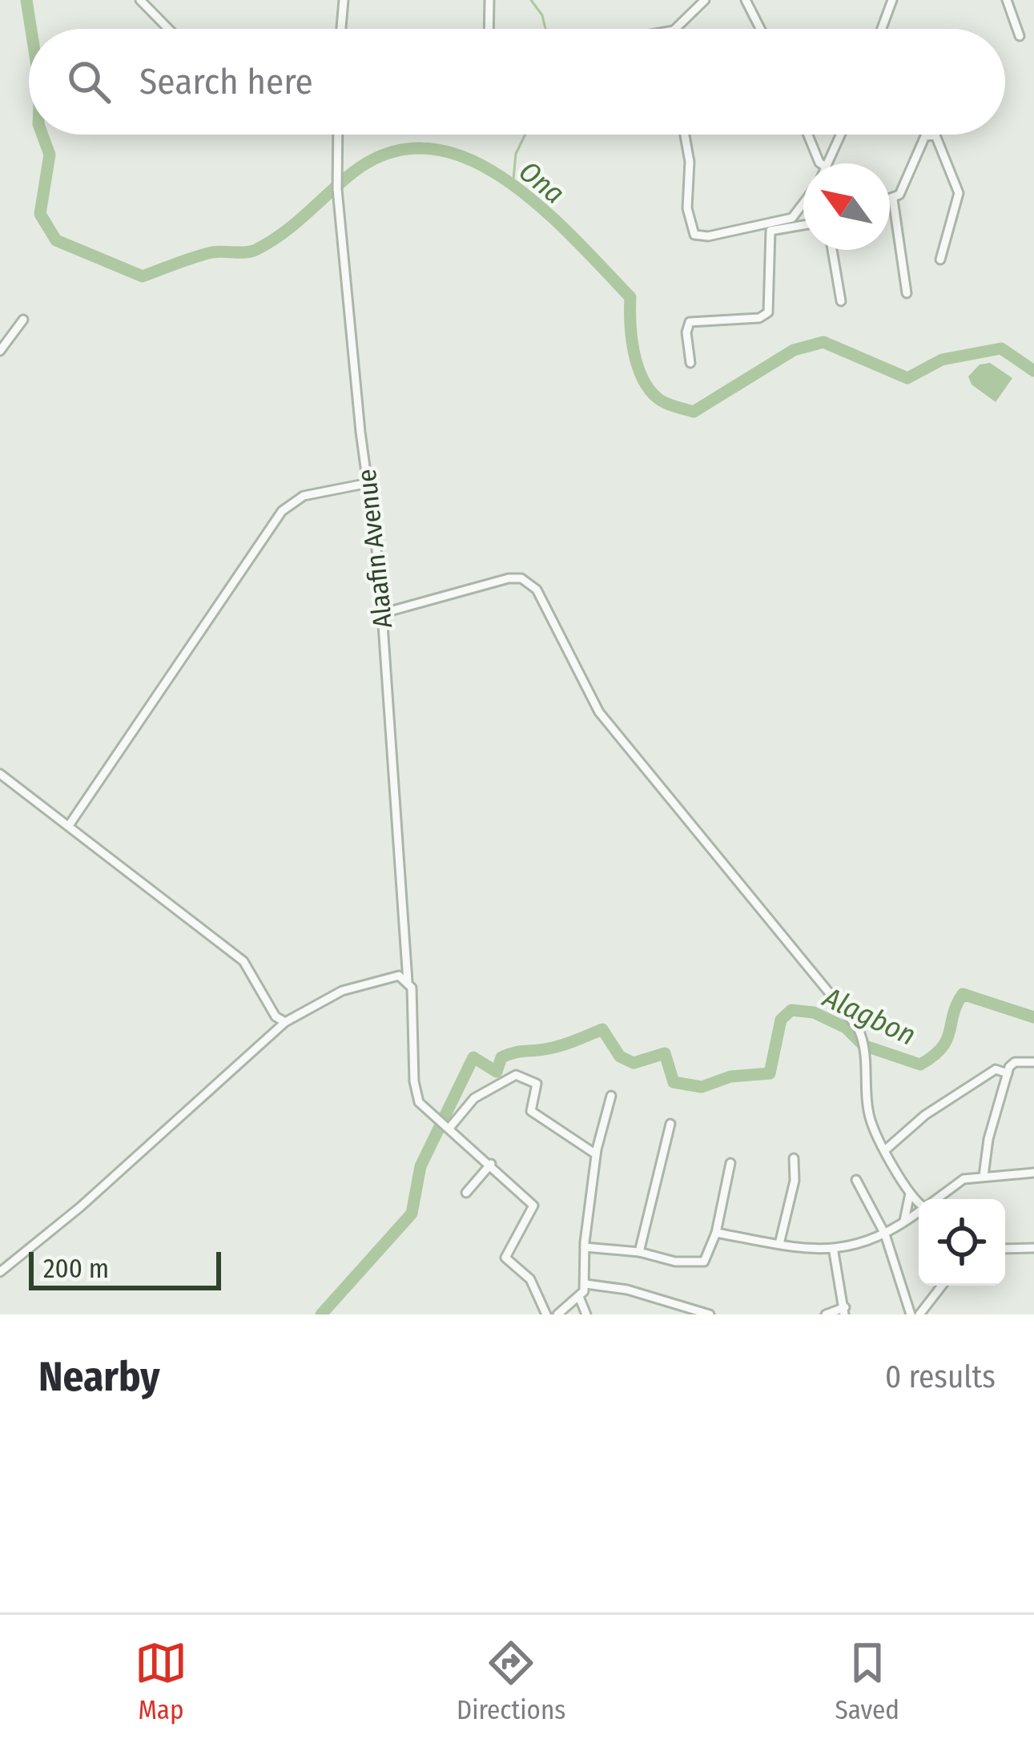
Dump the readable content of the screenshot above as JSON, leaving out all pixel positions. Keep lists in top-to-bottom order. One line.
{"streets":{"street":["Alaafin Avenue"]},"water":["Ona","Alagbon"],"scale_bar":"200 m","north":"top left","page":{"search":"Search here","scale":"200 m","heading":["Nearby","0 results"],"nav":["Map","Directions","Saved"]}}
